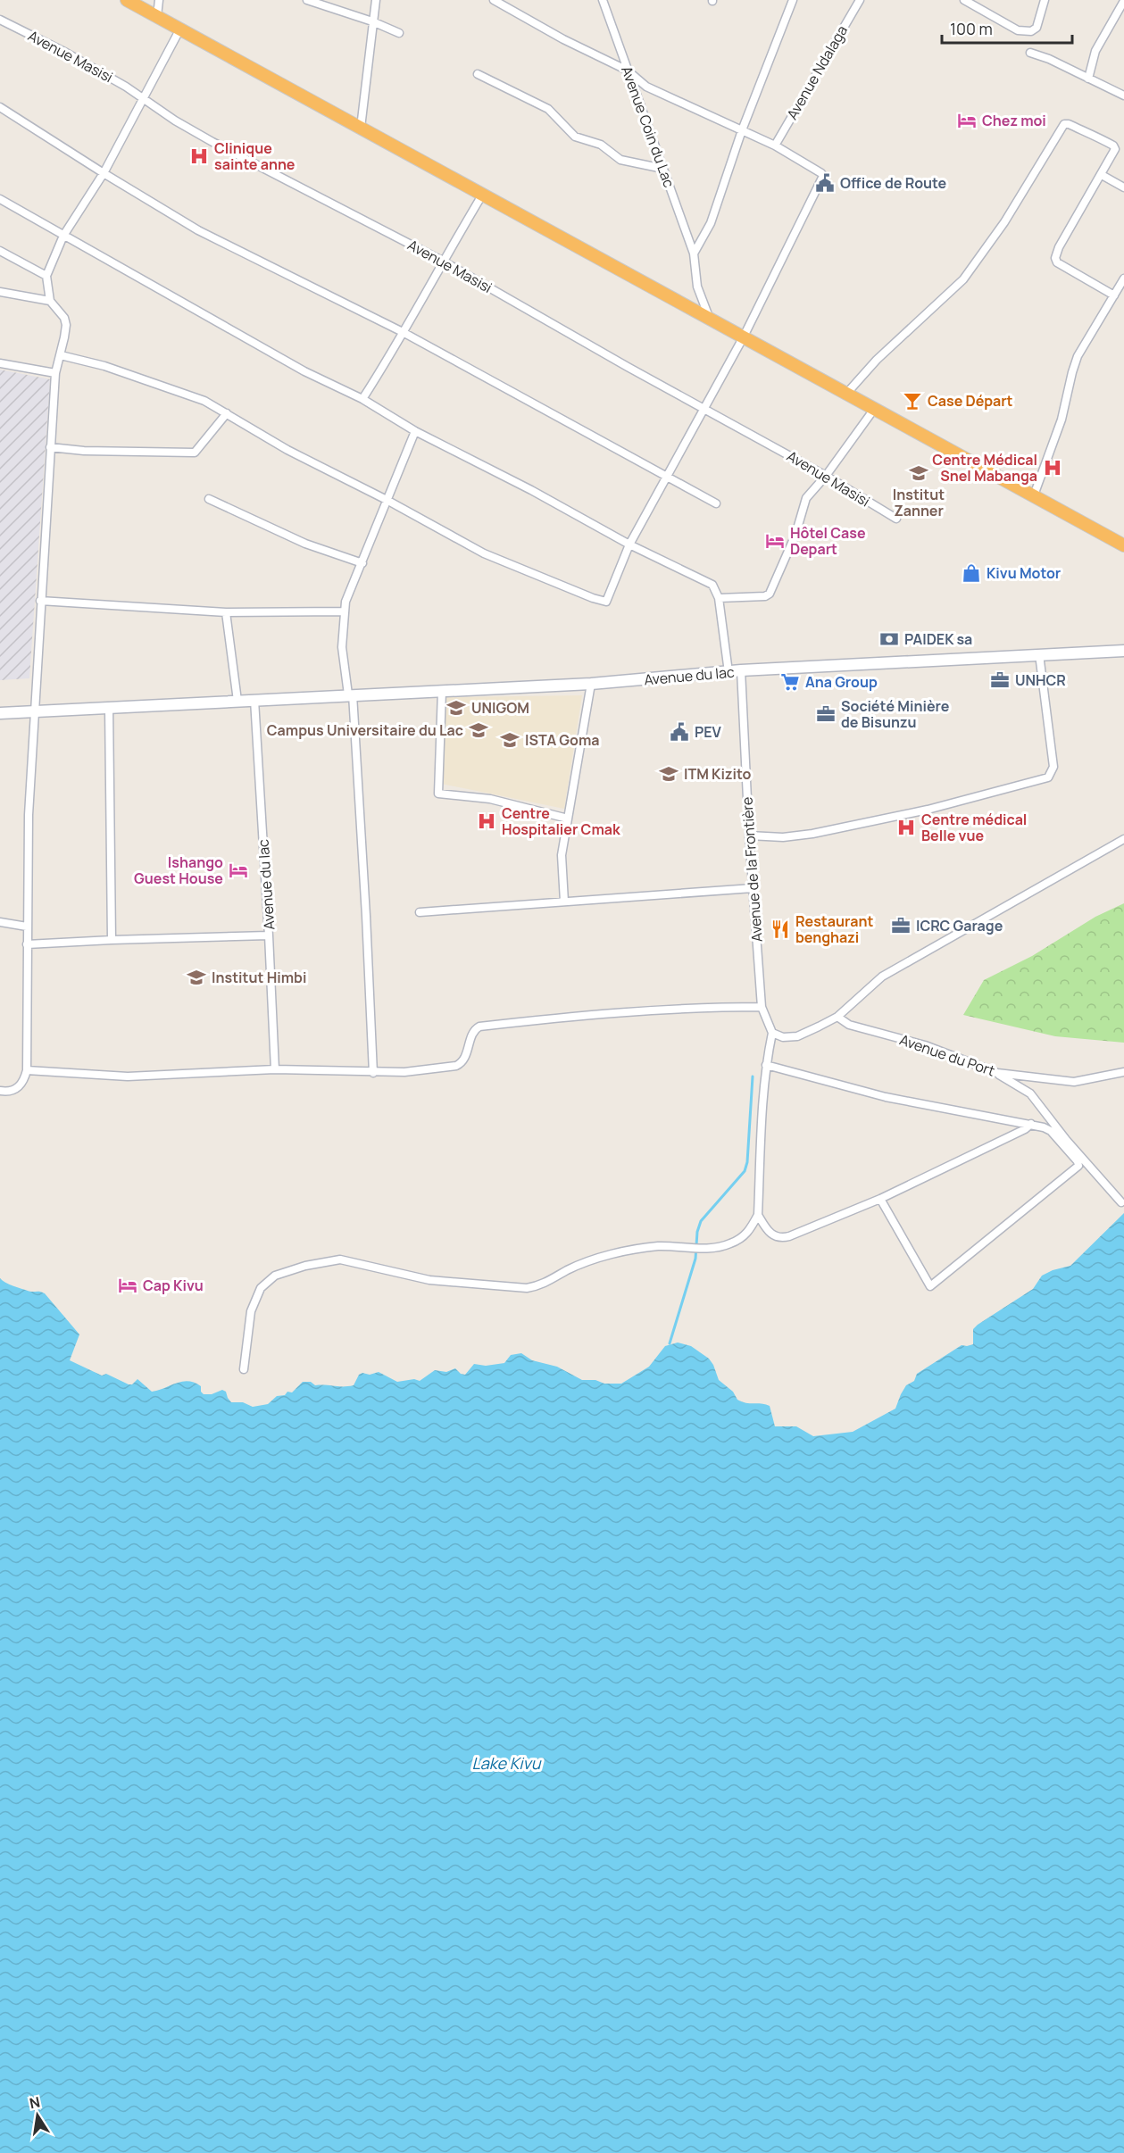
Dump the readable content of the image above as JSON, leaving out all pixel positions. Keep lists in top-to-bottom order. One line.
{"streets":{"main road":["Avenue du lac"],"street":["Avenue Masisi","Avenue Ndalaga","Avenue Coin du Lac","Avenue de la Frontière","Avenue du Port"]},"crossings":[["Avenue du lac","Avenue de la Frontière"]],"water":["Lake Kivu"],"places":{"hotel":["Chez moi","Hôtel Case Depart","Ishango Guest House","Cap Kivu"],"hospital":["Clinique sainte anne","Centre Médical Snel Mabanga","Centre Hospitalier Cmak","Centre médical Belle vue"],"public building":["Office de Route","PEV"],"bar":["Case Départ"],"school or university":["Institut Zanner","UNIGOM","Campus Universitaire du Lac","ISTA Goma","ITM Kizito","Institut Himbi"],"shop":["Kivu Motor"],"bank":["PAIDEK sa"],"office":["UNHCR","Société Minière de Bisunzu","ICRC Garage"],"supermarket":["Ana Group"],"restaurant":["Restaurant benghazi"]},"scale_bar":"100 m","north":"top"}
